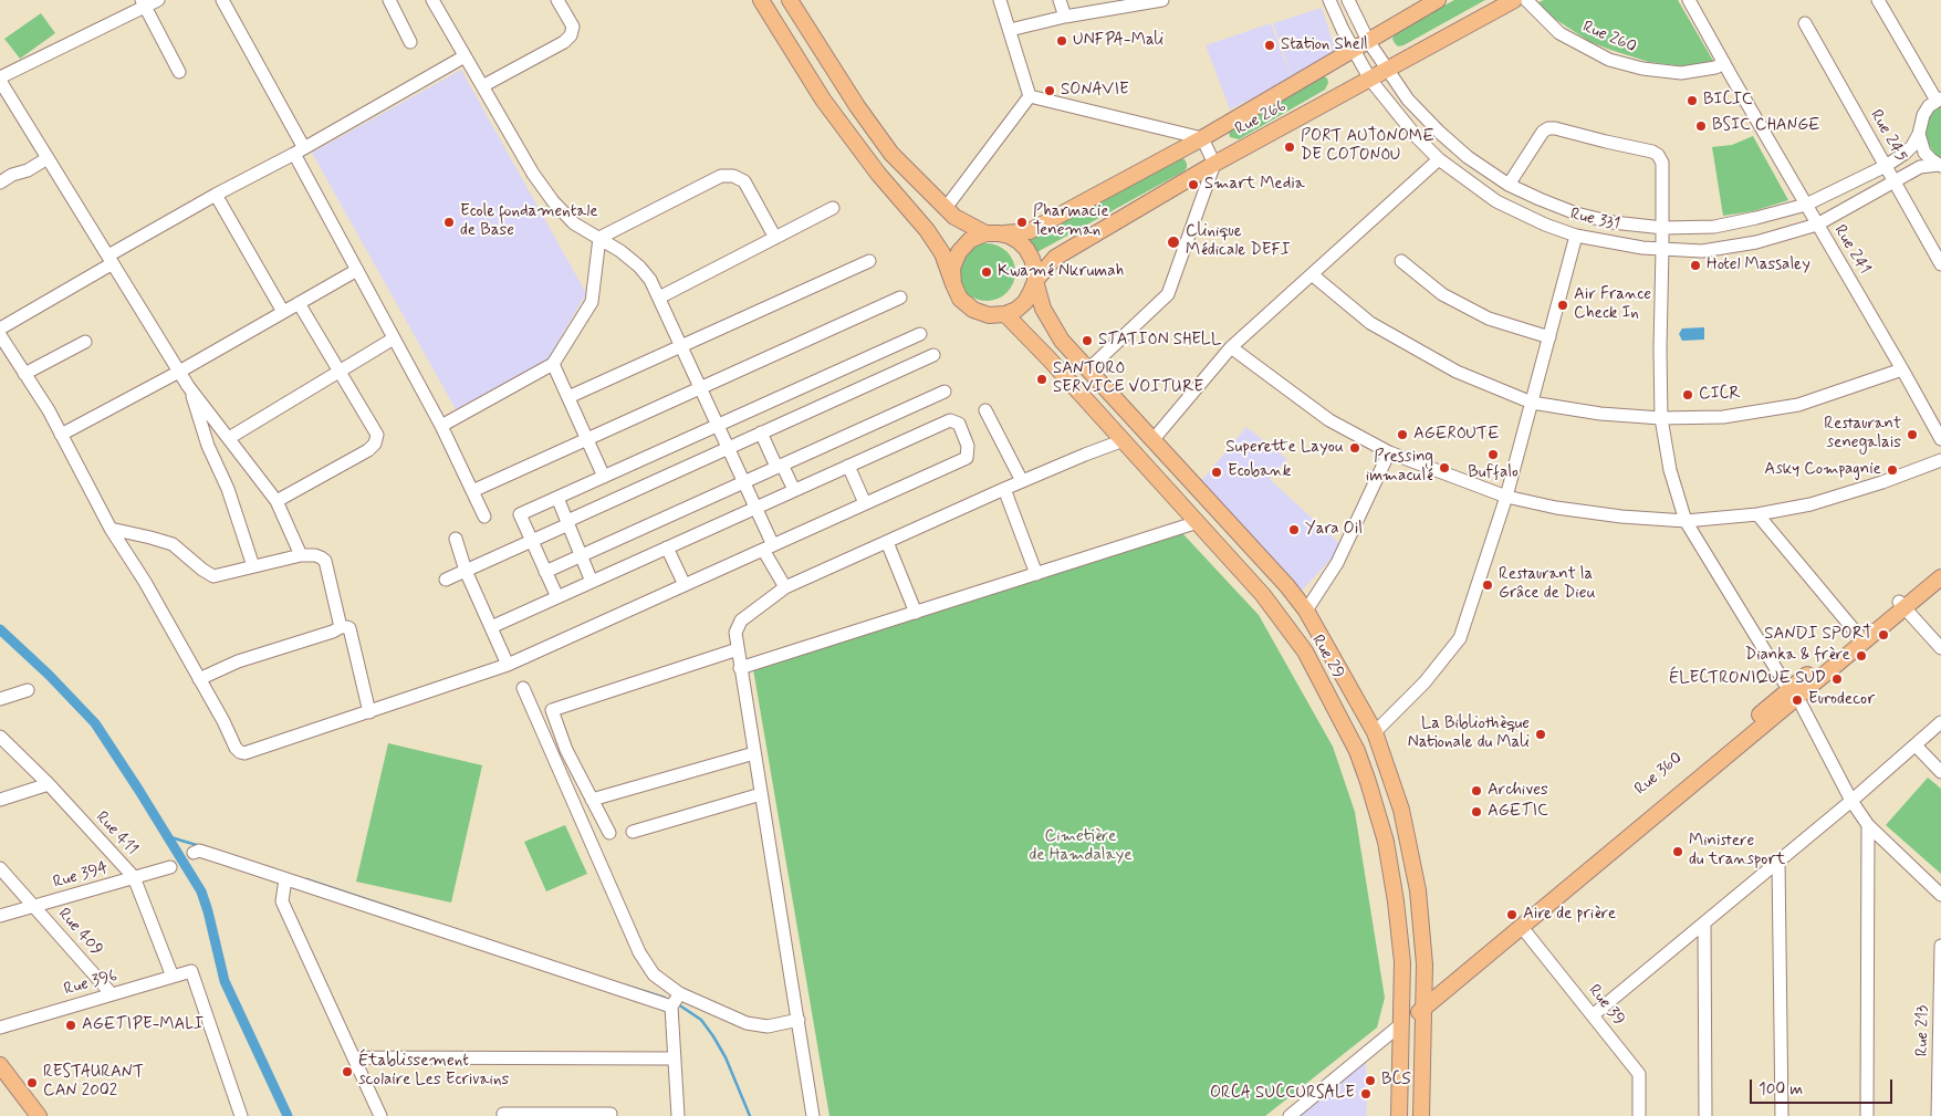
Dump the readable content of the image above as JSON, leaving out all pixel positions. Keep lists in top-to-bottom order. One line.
{"streets":{"main road":["Rue 266","Rue 29","Rue 360"],"street":["Rue 260","Rue 245","Rue 331","Rue 241","Rue 411","Rue 394","Rue 409","Rue 396","Rue 39","Rue 213"]},"crossings":[["Rue 260","Rue 241"],["Rue 266","Rue 331"],["Rue 266","Rue 29"],["Rue 245","Rue 331"],["Rue 331","Rue 241"],["Rue 29","Rue 360"],["Rue 411","Rue 394"],["Rue 411","Rue 396"],["Rue 394","Rue 409"],["Rue 409","Rue 396"]],"parks":["Cimetière de Hamdalaye"],"places":["UNFPA-Mali","Station Shell","SONAVIE","BICIC","BSIC CHANGE","PORT AUTONOME DE COTONOU","Smart Media","Ecole fondamentale de Base","Pharmacie Teneman","Clinique Médicale DEFI","Hotel Massaley","Kwamé Nkrumah","Air France Check In","STATION SHELL","SANTORO SERVICE VOITURE","CICR","AGEROUTE","Restaurant senegalais","Superette Layou","Buffalo","Pressing immaculé","Asky Compagnie","Ecobank","Yara Oil","Restaurant la Grâce de Dieu","SANDI SPORT","Dianka & frère","ÉLECTRONIQUE SUD","Eurodecor","La Bibliothèque Nationale du Mali","Archives","AGETIC","Ministere du transport","Aire de prière","AGETIPE-MALI","Établissement scolaire Les Ecrivains","BCS","RESTAURANT CAN 2002","ORCA SUCCURSALE"],"scale_bar":"100 m"}
